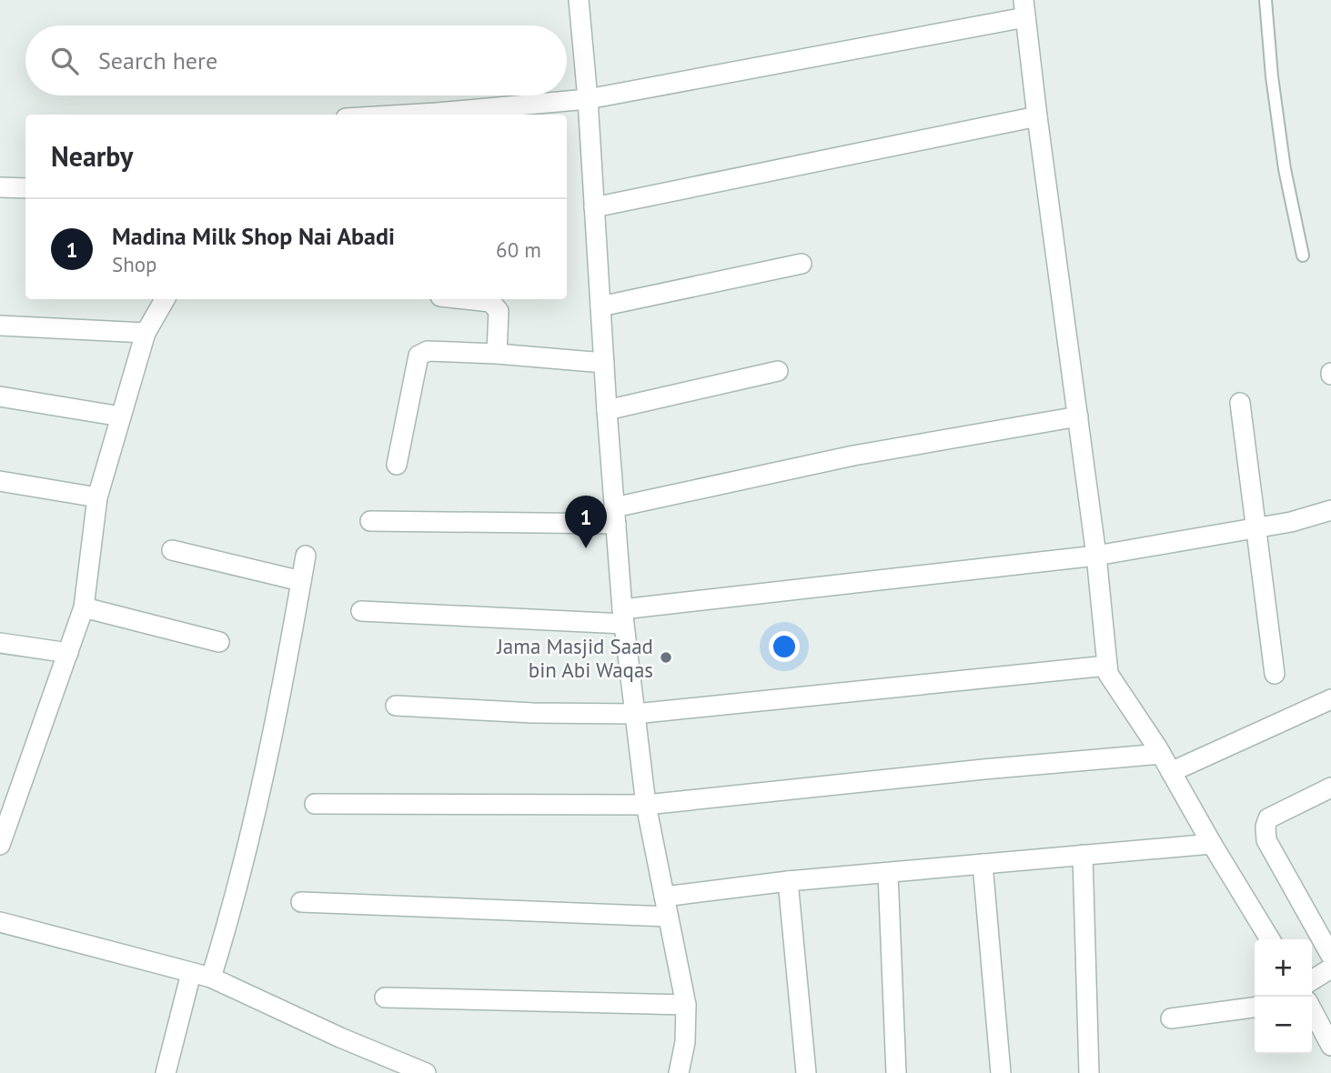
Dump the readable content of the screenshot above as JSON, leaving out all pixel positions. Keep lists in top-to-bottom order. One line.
{"places":["Jama Masjid Saad bin Abi Waqas"],"page":{"search":"Search here","heading":"Nearby","list":[{"mark":"1","name":"Madina Milk Shop Nai Abadi","note":"Shop","value":"60 m"}],"pins":"1","map_buttons":["+","−"]}}
